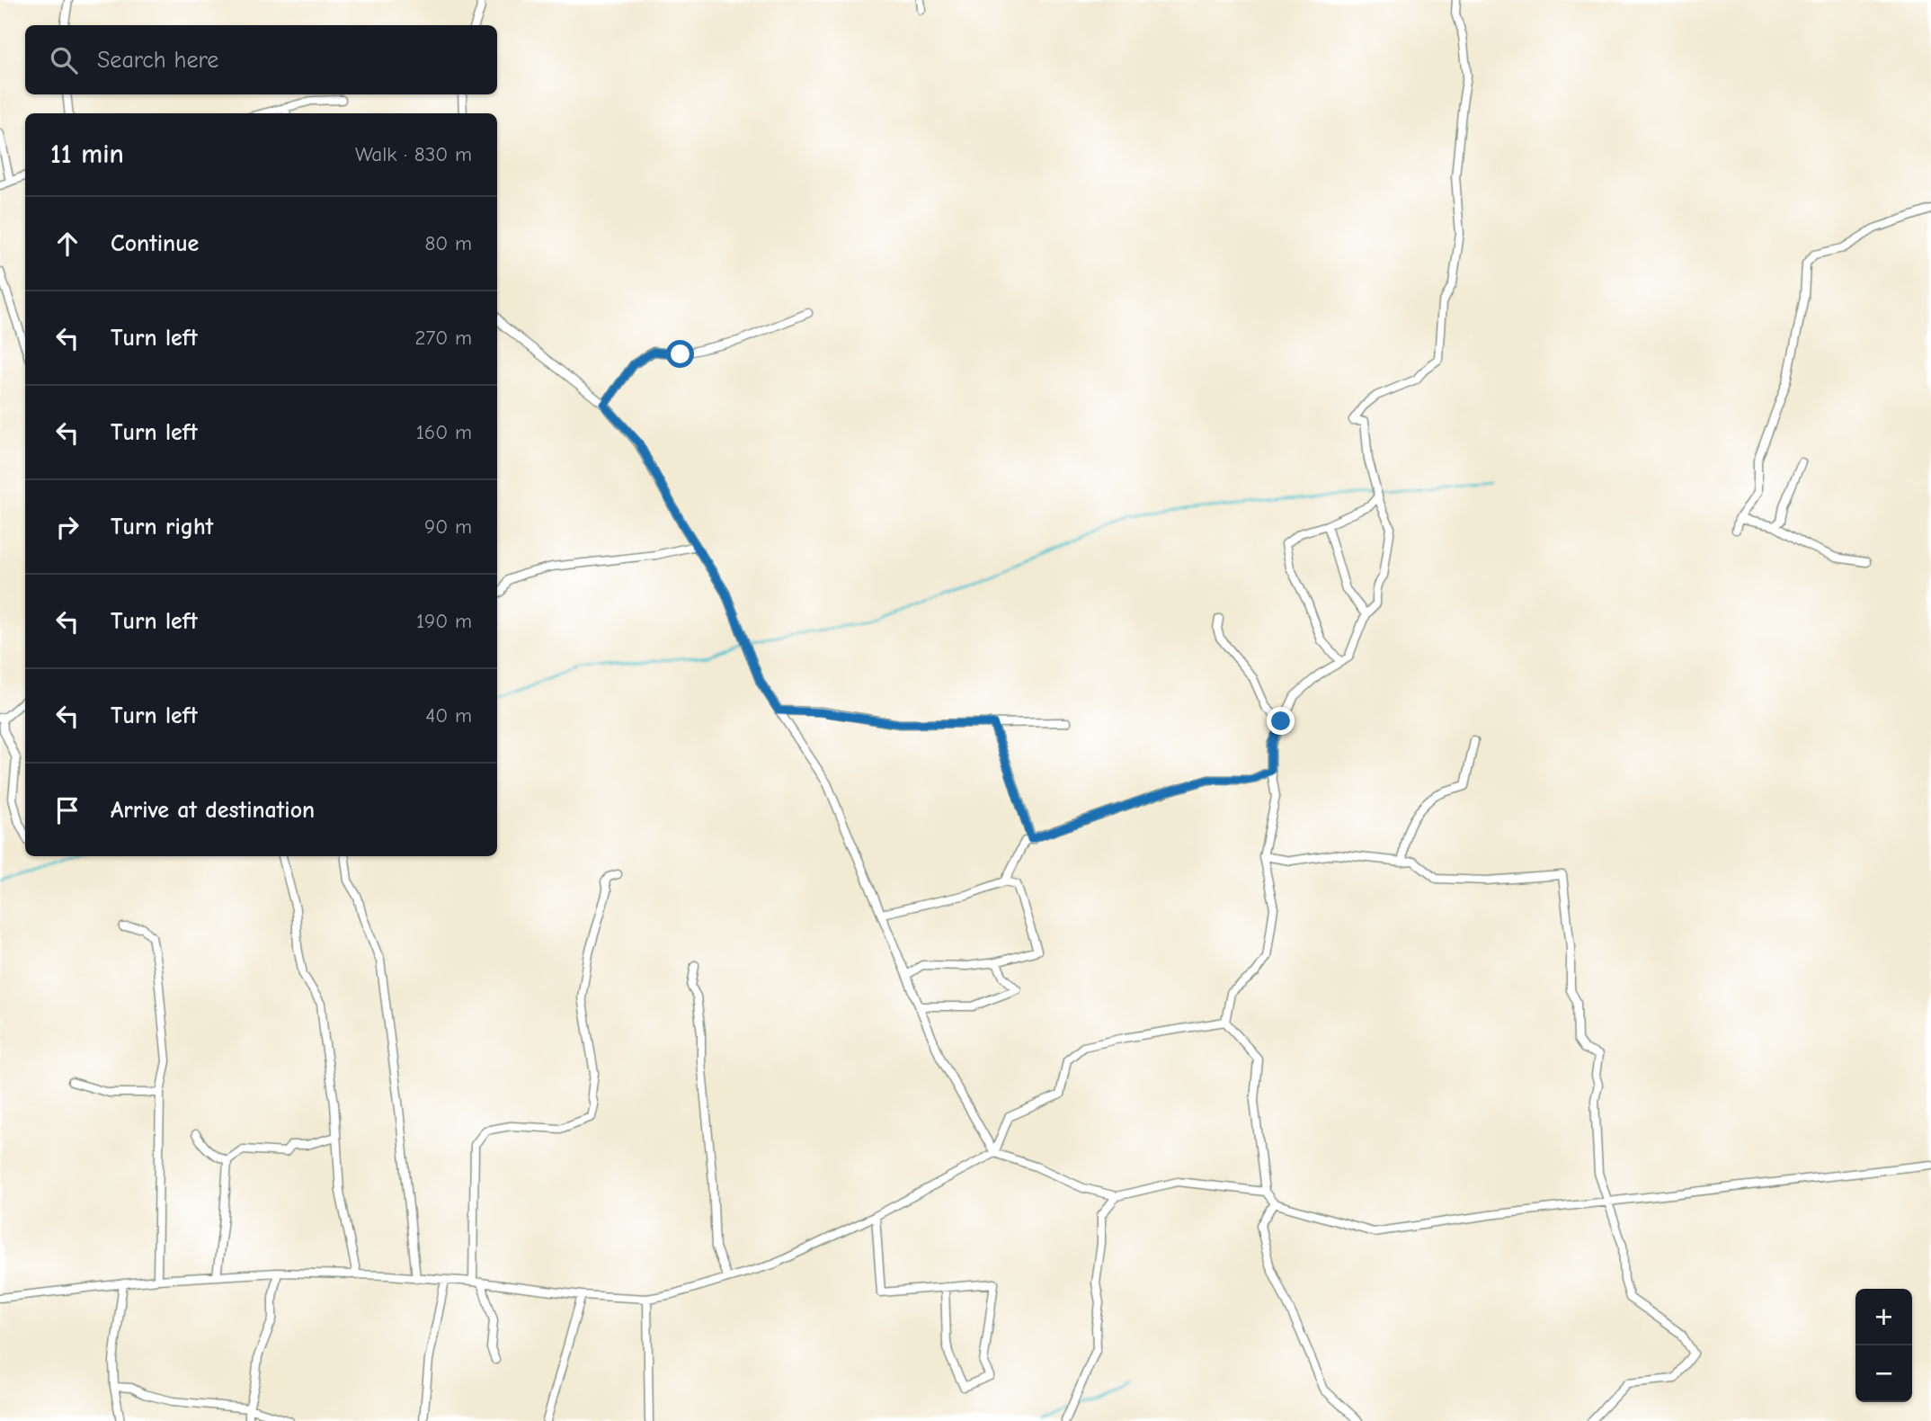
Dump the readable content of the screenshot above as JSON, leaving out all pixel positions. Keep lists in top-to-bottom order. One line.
{"page":{"search":"Search here","heading":["11 min","Walk · 830 m"],"list":[["Continue","80 m"],["Turn left","270 m"],["Turn left","160 m"],["Turn right","90 m"],["Turn left","190 m"],["Turn left","40 m"],"Arrive at destination"],"map_buttons":["+","−"]}}
